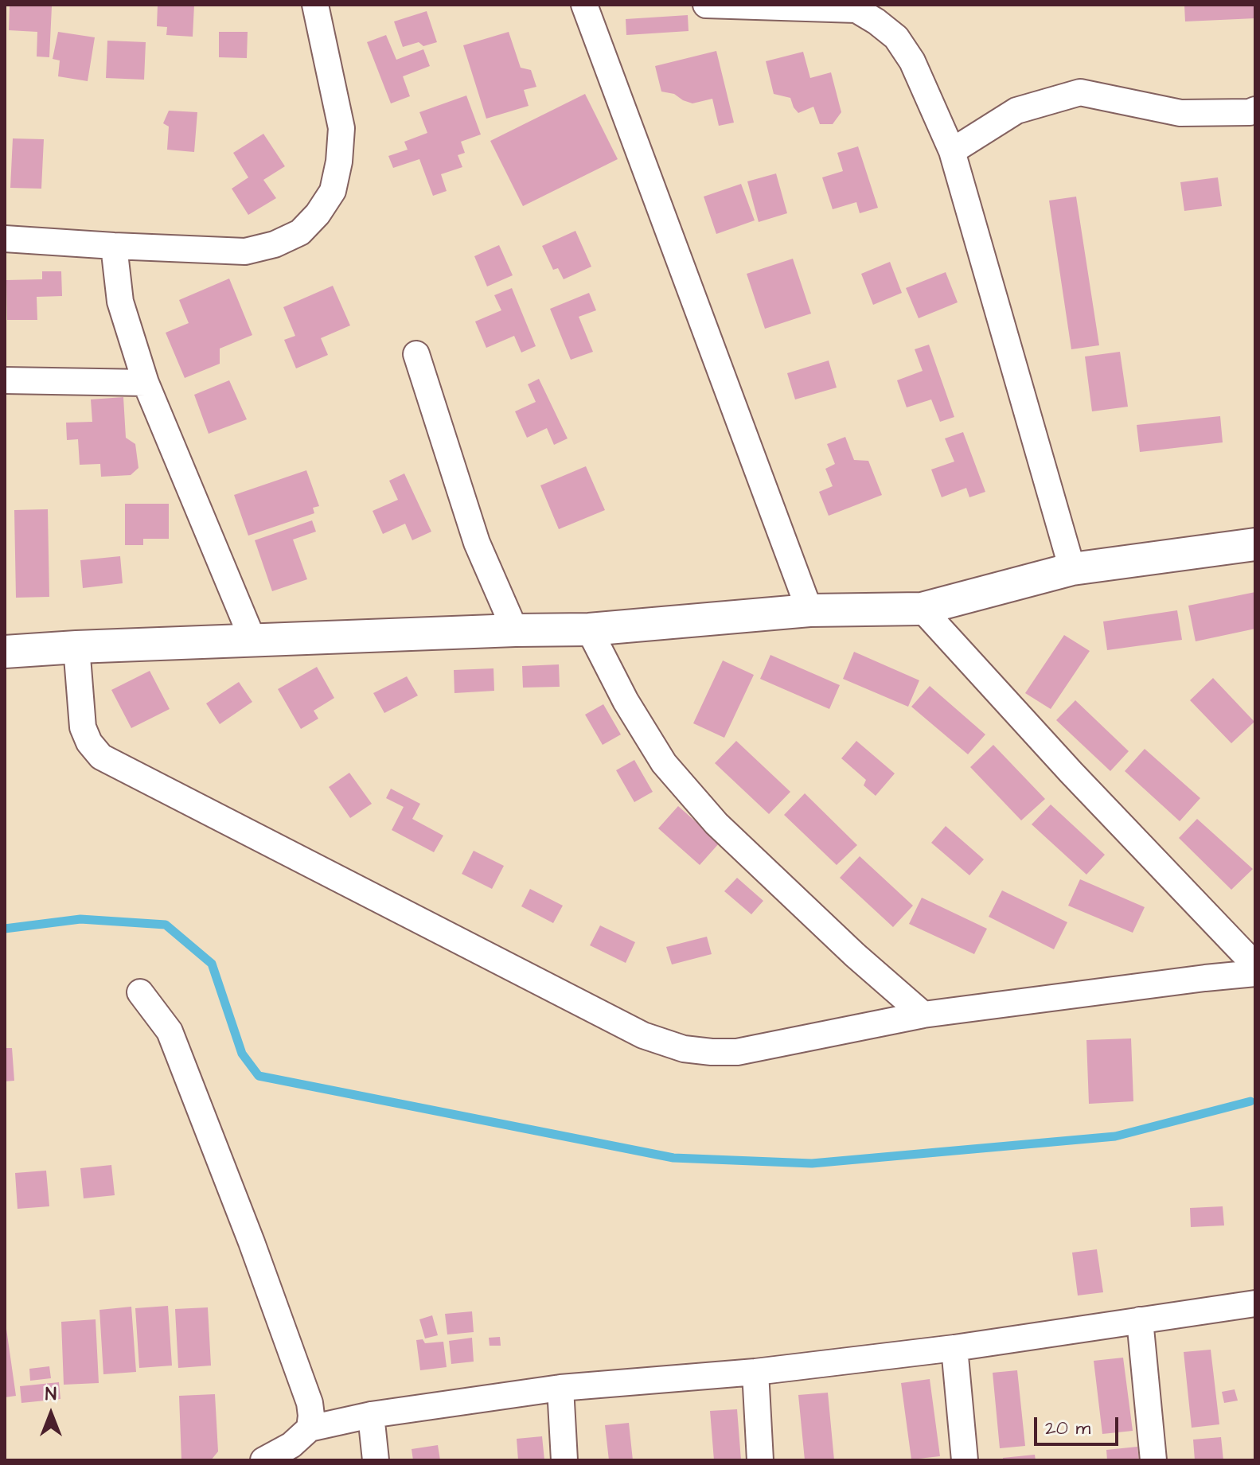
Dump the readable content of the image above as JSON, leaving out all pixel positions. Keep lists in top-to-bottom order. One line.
{"scale_bar":"20 m","north":"top"}
